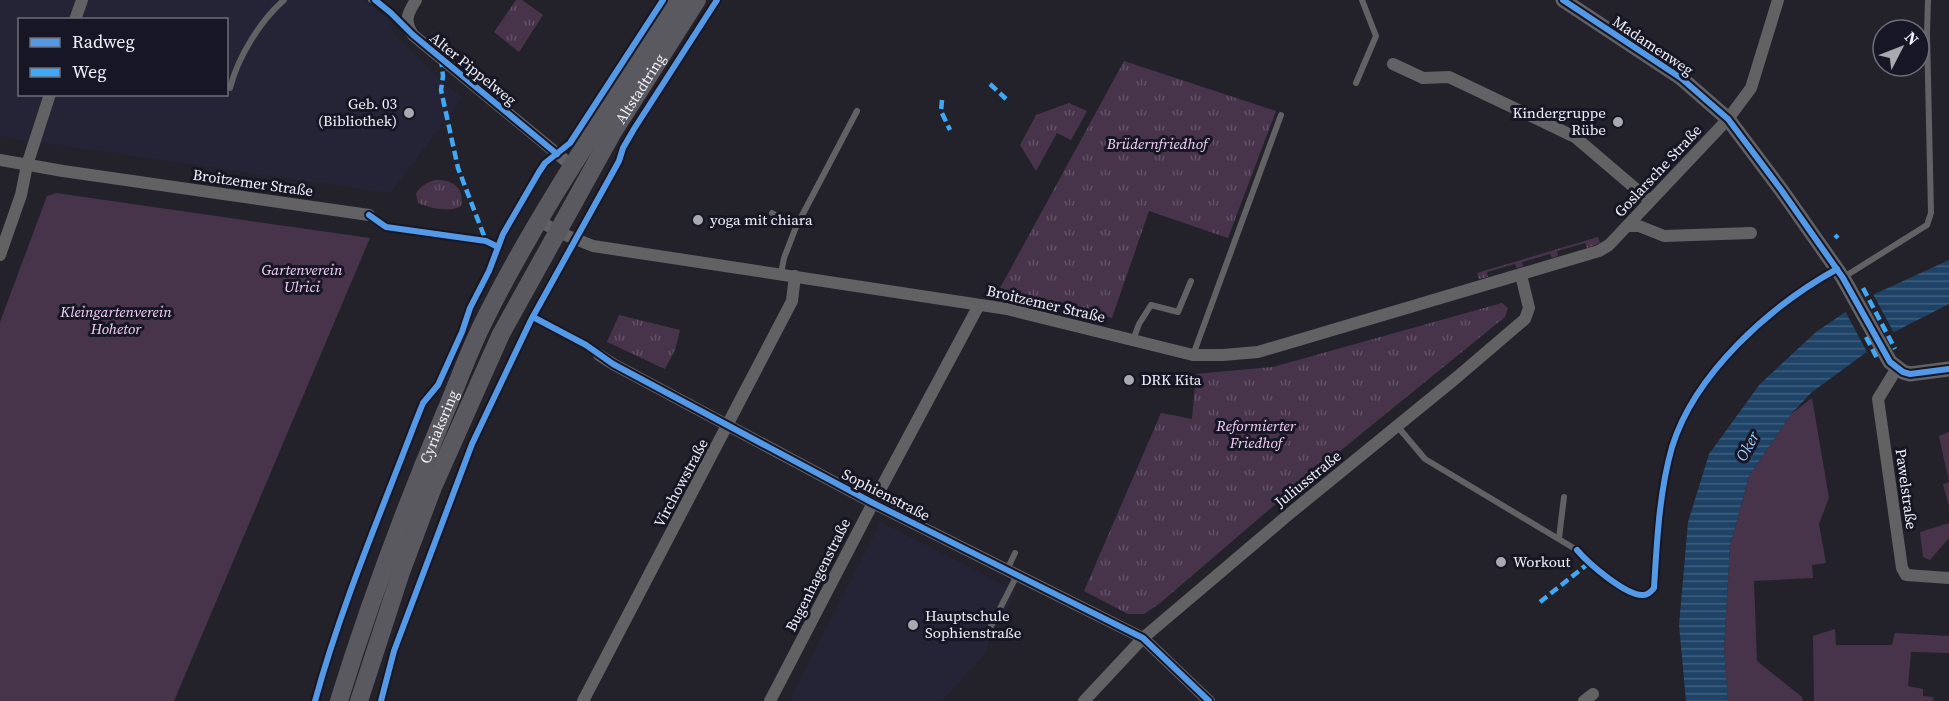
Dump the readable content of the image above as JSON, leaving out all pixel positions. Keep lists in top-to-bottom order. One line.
{"streets":{"main road":["Altstadtring","Cyriaksring"],"street":["Madamenweg","Alter Pippelweg","Goslarsche Straße","Broitzemer Straße","Juliusstraße","Virchowstraße","Pawelstraße","Sophienstraße","Bugenhagenstraße"]},"crossings":[["Madamenweg","Goslarsche Straße"],["Madamenweg","Pawelstraße"],["Alter Pippelweg","Altstadtring"],["Alter Pippelweg","Cyriaksring"],["Altstadtring","Cyriaksring"],["Goslarsche Straße","Broitzemer Straße"],["Goslarsche Straße","Juliusstraße"],["Broitzemer Straße","Cyriaksring"],["Broitzemer Straße","Juliusstraße"],["Broitzemer Straße","Virchowstraße"],["Broitzemer Straße","Bugenhagenstraße"],["Juliusstraße","Sophienstraße"],["Virchowstraße","Sophienstraße"],["Sophienstraße","Bugenhagenstraße"]],"water":["Oker"],"parks":["Brüdernfriedhof","Gartenverein Ulrici","Kleingartenverein Hohetor","Reformierter Friedhof"],"places":["Geb. 03 (Bibliothek)","Kindergruppe Rübe","yoga mit chiara","DRK Kita","Workout","Hauptschule Sophienstraße"],"legend":["Radweg","Weg"],"north":"top right"}
